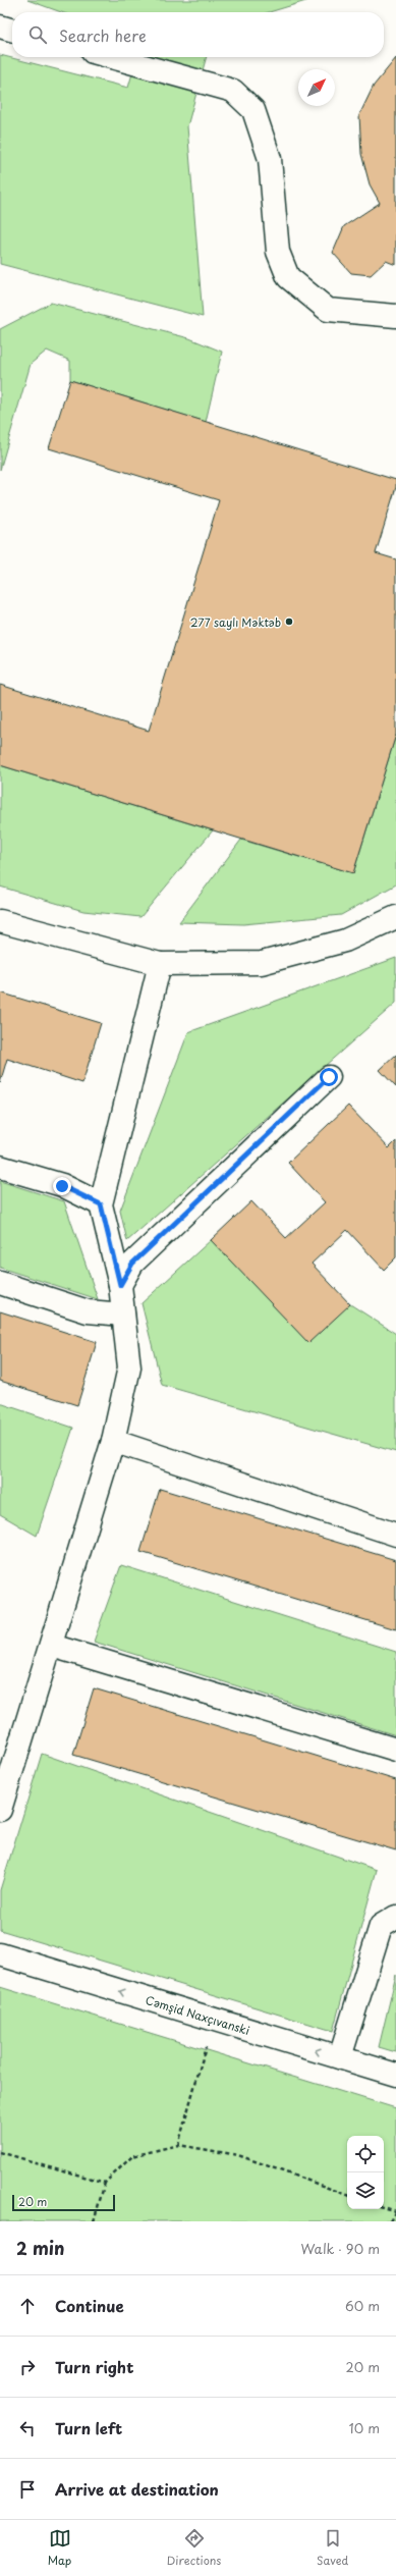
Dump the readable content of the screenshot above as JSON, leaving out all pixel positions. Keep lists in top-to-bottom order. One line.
{"streets":{"street":["Cəmşid Naxçıvanski"]},"one_way":["Cəmşid Naxçıvanski"],"places":["277 saylı Məktəb"],"scale_bar":"20 m","north":"top right","page":{"search":"Search here","scale":"20 m","heading":["2 min","Walk · 90 m"],"list":[["Continue","60 m"],["Turn right","20 m"],["Turn left","10 m"],"Arrive at destination"],"nav":["Map","Directions","Saved"]}}
